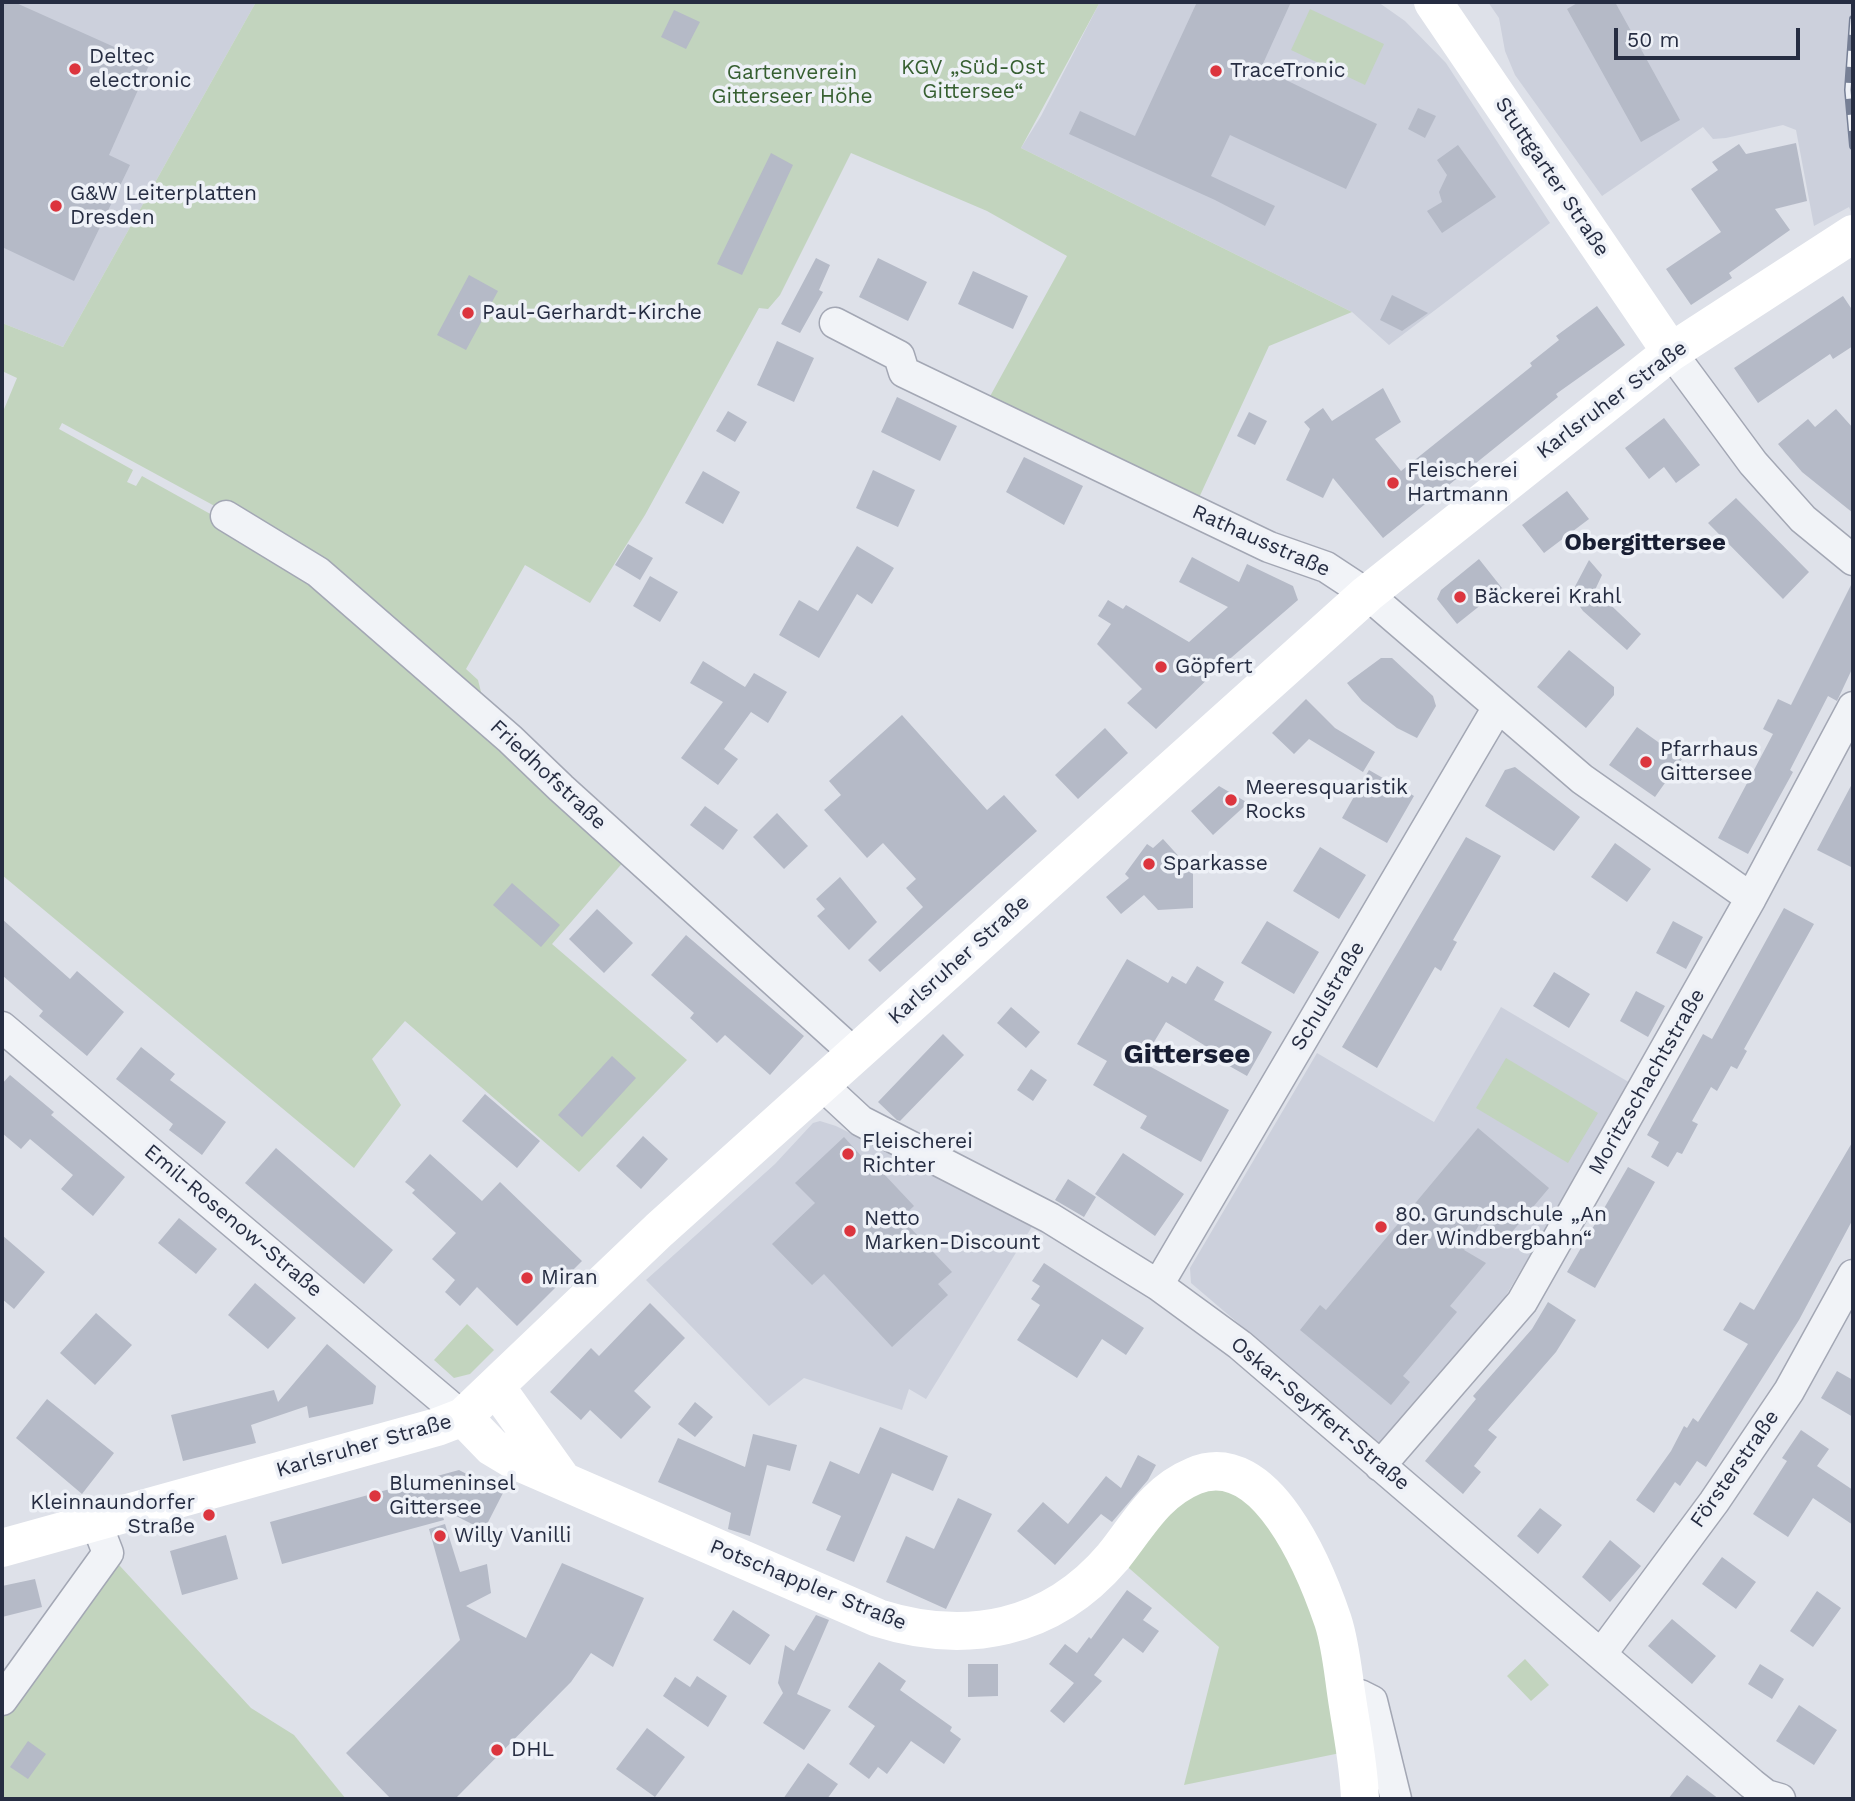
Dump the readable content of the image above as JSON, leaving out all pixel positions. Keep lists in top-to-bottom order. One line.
{"streets":{"street":["Stuttgarter Straße","Karlsruher Straße","Rathausstraße","Friedhofstraße","Schulstraße","Moritzschachtstraße","Emil-Rosenow-Straße","Oskar-Seyffert-Straße","Försterstraße","Potschappler Straße"]},"crossings":[["Stuttgarter Straße","Karlsruher Straße"],["Karlsruher Straße","Rathausstraße"],["Karlsruher Straße","Friedhofstraße"],["Karlsruher Straße","Emil-Rosenow-Straße"],["Karlsruher Straße","Oskar-Seyffert-Straße"],["Karlsruher Straße","Potschappler Straße"],["Rathausstraße","Schulstraße"],["Rathausstraße","Moritzschachtstraße"],["Schulstraße","Oskar-Seyffert-Straße"],["Moritzschachtstraße","Oskar-Seyffert-Straße"],["Emil-Rosenow-Straße","Potschappler Straße"],["Oskar-Seyffert-Straße","Försterstraße"]],"districts":["Obergittersee","Gittersee"],"parks":["KGV „Süd-Ost Gittersee“","Gartenverein Gitterseer Höhe"],"places":["Deltec electronic","TraceTronic","G&W Leiterplatten Dresden","Paul-Gerhardt-Kirche","Fleischerei Hartmann","Bäckerei Krahl","Göpfert","Pfarrhaus Gittersee","Meeresquaristik Rocks","Sparkasse","Fleischerei Richter","80. Grundschule „An der Windbergbahn“","Netto Marken-Discount","Miran","Blumeninsel Gittersee","Kleinnaundorfer Straße","Willy Vanilli","DHL"],"scale_bar":"50 m"}
